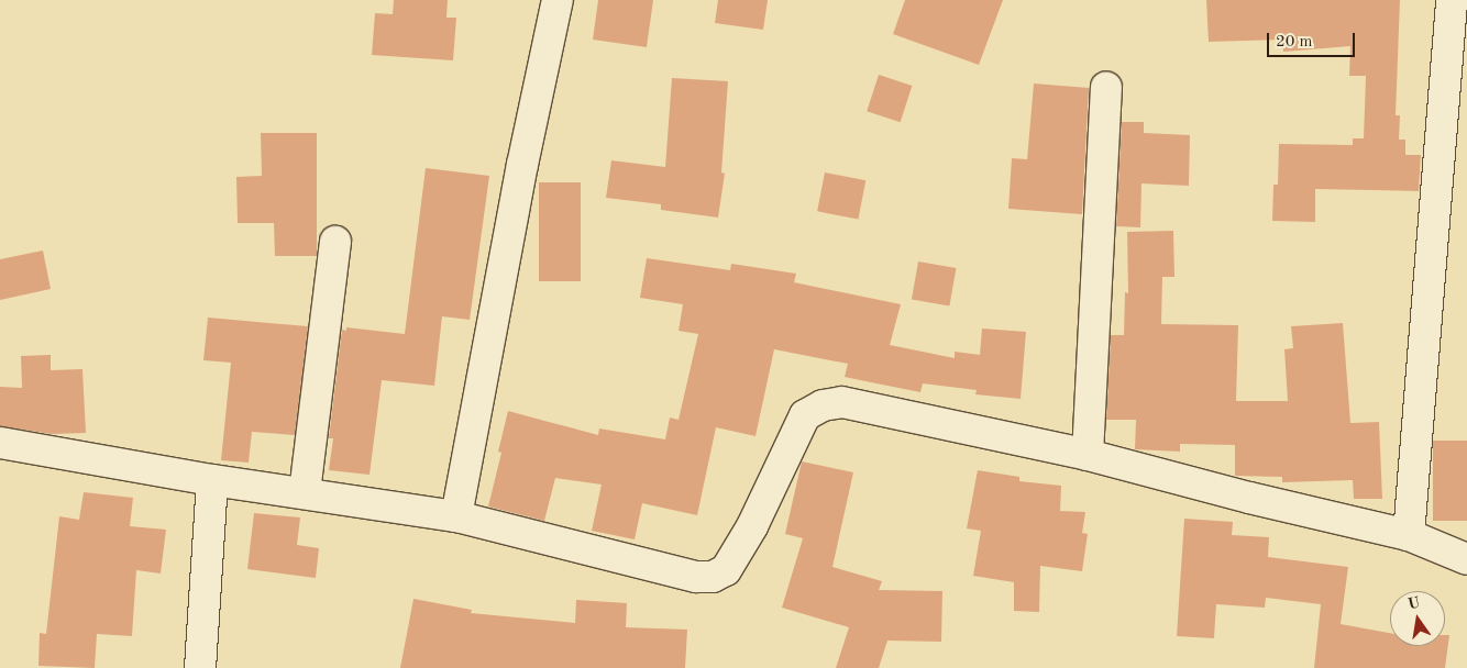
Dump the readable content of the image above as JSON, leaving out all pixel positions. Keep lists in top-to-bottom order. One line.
{"scale_bar":"20 m","north":"top"}
